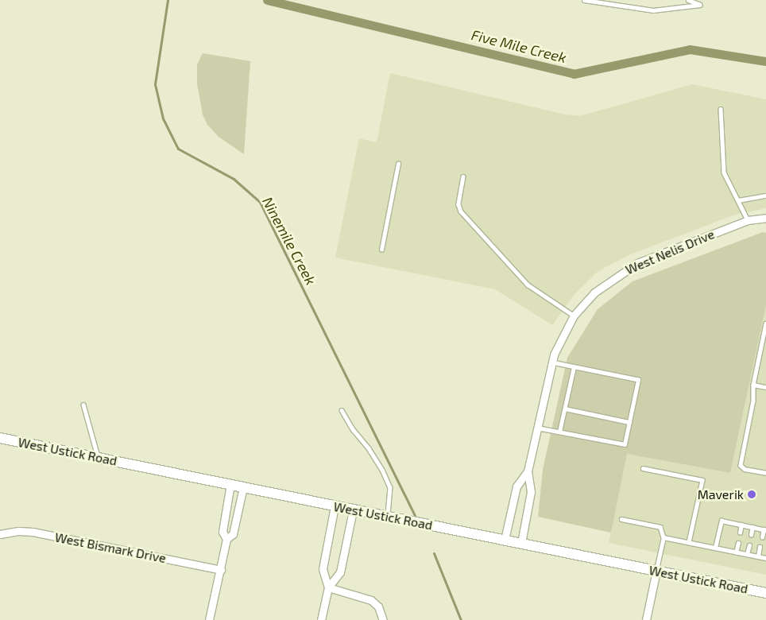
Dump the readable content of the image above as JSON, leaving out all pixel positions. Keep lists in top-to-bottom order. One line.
{"streets":{"main road":["West Ustick Road"],"street":["West Nelis Drive","West Bismark Drive"]},"water":["Five Mile Creek","Ninemile Creek"],"places":["Maverik"]}
